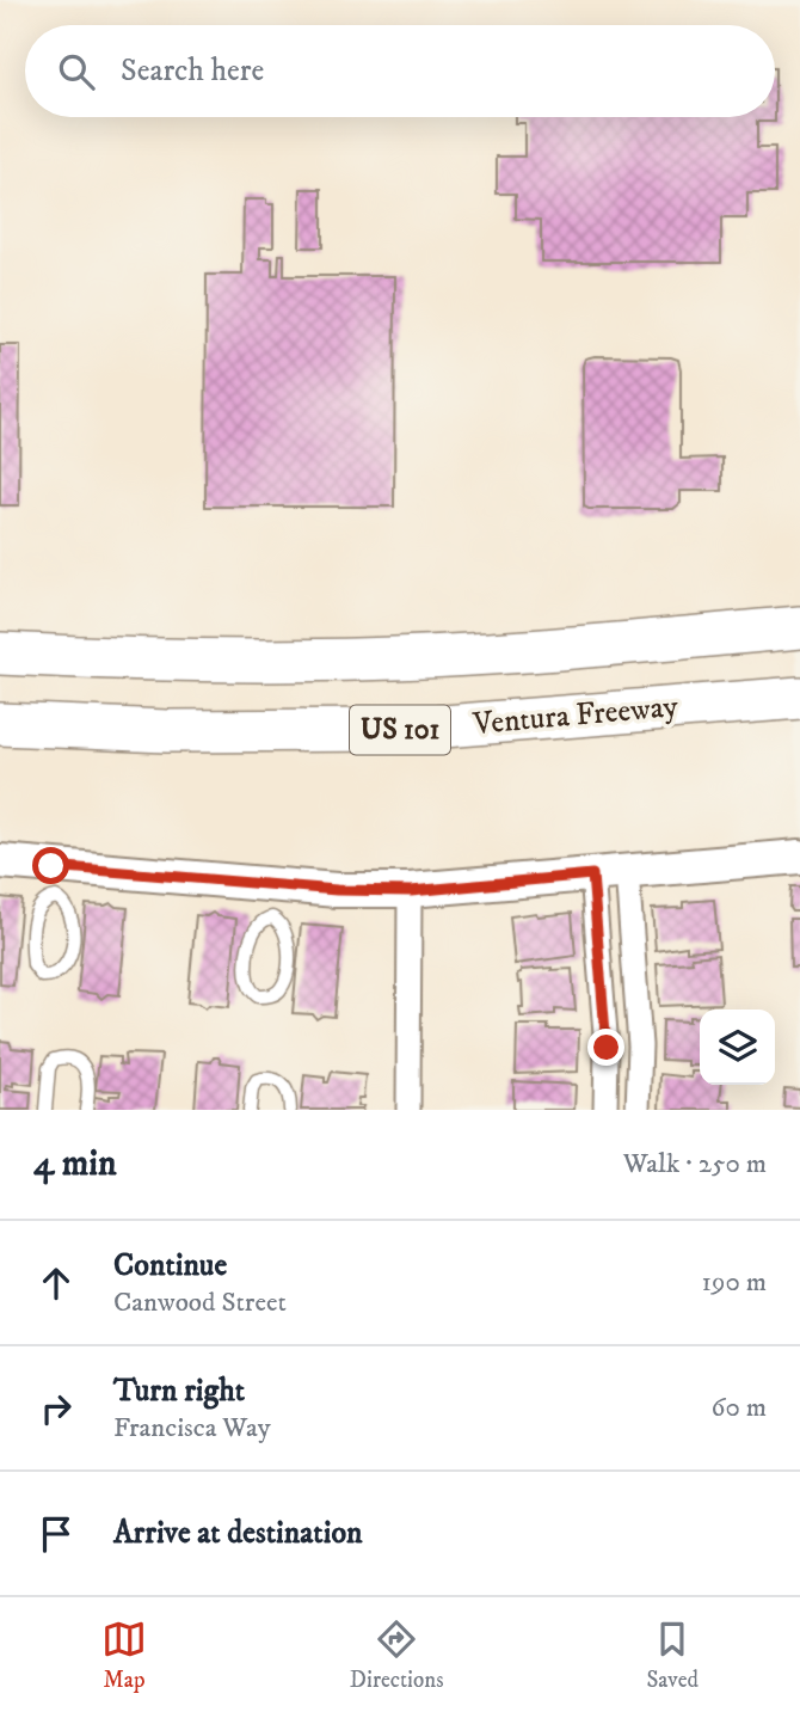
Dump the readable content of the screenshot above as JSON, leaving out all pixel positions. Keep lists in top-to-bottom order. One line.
{"streets":{"highway":["Ventura Freeway","US 101"]},"page":{"search":"Search here","heading":["4 min","Walk · 250 m"],"list":[["Continue","Canwood Street","190 m"],["Turn right","Francisca Way","60 m"],"Arrive at destination"],"nav":["Map","Directions","Saved"]}}
